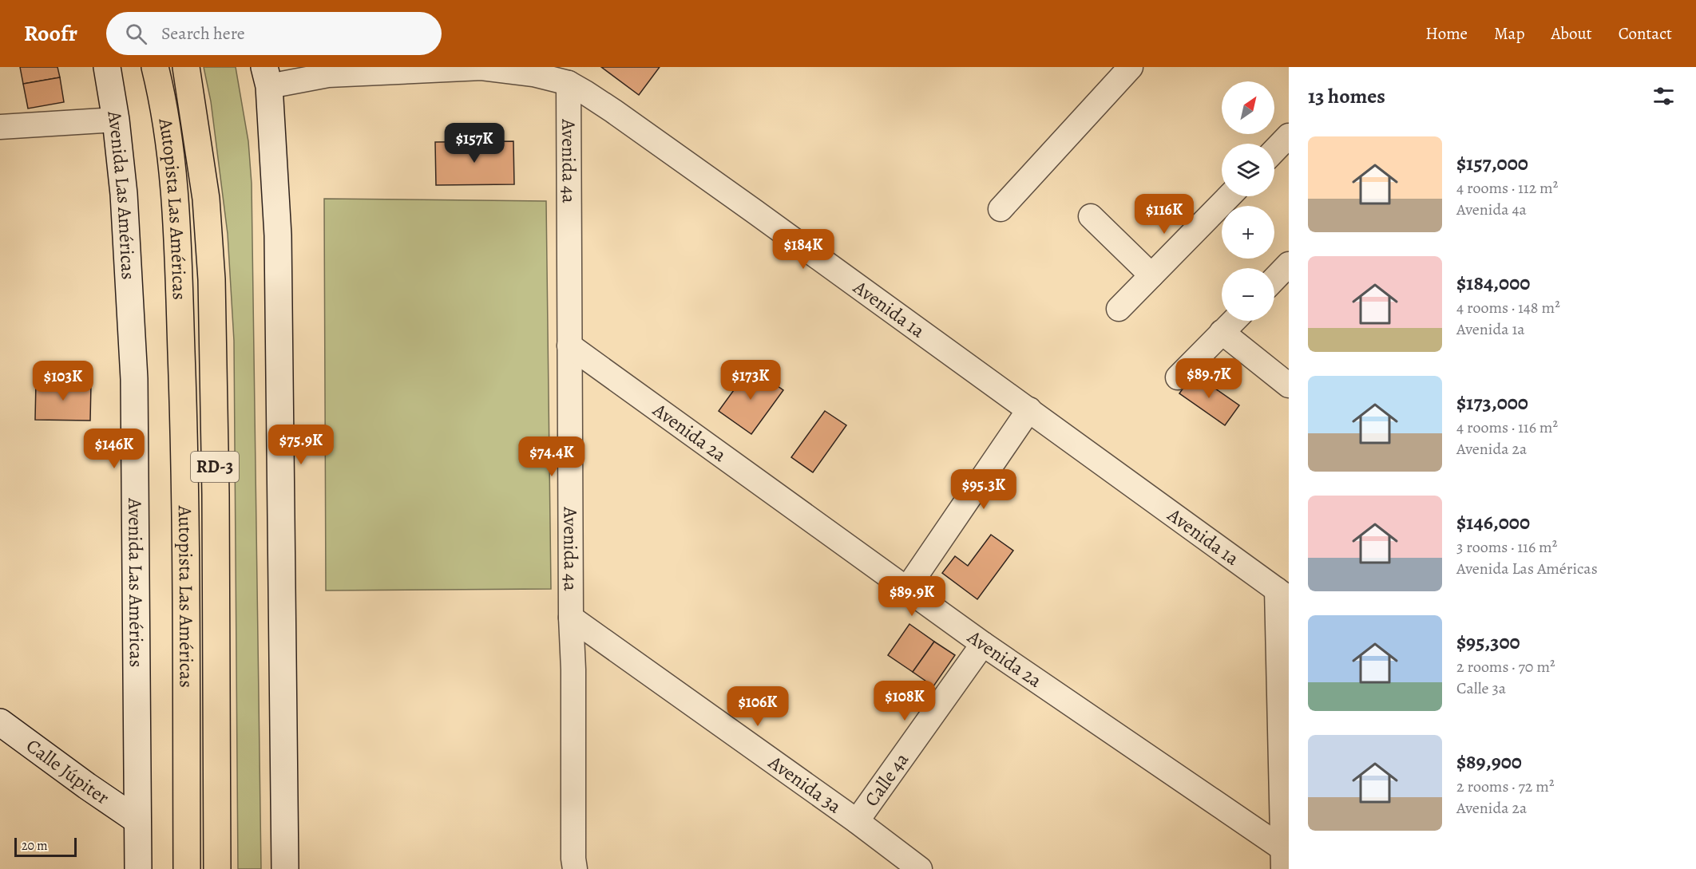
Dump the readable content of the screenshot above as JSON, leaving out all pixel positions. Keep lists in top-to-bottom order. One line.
{"streets":{"highway":["Autopista Las Américas","RD-3"],"street":["Avenida 4a","Avenida Las Américas","Avenida 1a","Avenida 2a","Calle Júpiter","Calle 4a","Avenida 3a"]},"crossings":[["Avenida 4a","Avenida 1a"],["Avenida 4a","Avenida 2a"],["Avenida 4a","Avenida 3a"],["Avenida Las Américas","Calle Júpiter"],["Avenida 2a","Calle 4a"],["Calle 4a","Avenida 3a"]],"scale_bar":"20 m","north":"top right","page":{"header":"Roofr","search":"Search here","nav":["Home","Map","About","Contact"],"heading":"13 homes","map_buttons":["+","−"],"price":["$157K","$116K","$184K","$89.7K","$173K","$103K","$75.9K","$146K","$74.4K","$95.3K","$89.9K","$108K","$106K"],"list":[{"name":"$157,000","note":"4 rooms · 112 m² · Avenida 4a"},{"name":"$184,000","note":"4 rooms · 148 m² · Avenida 1a"},{"name":"$173,000","note":"4 rooms · 116 m² · Avenida 2a"},{"name":"$146,000","note":"3 rooms · 116 m² · Avenida Las Américas"},{"name":"$95,300","note":"2 rooms · 70 m² · Calle 3a"},{"name":"$89,900","note":"2 rooms · 72 m² · Avenida 2a"}],"scale":"20 m"}}
